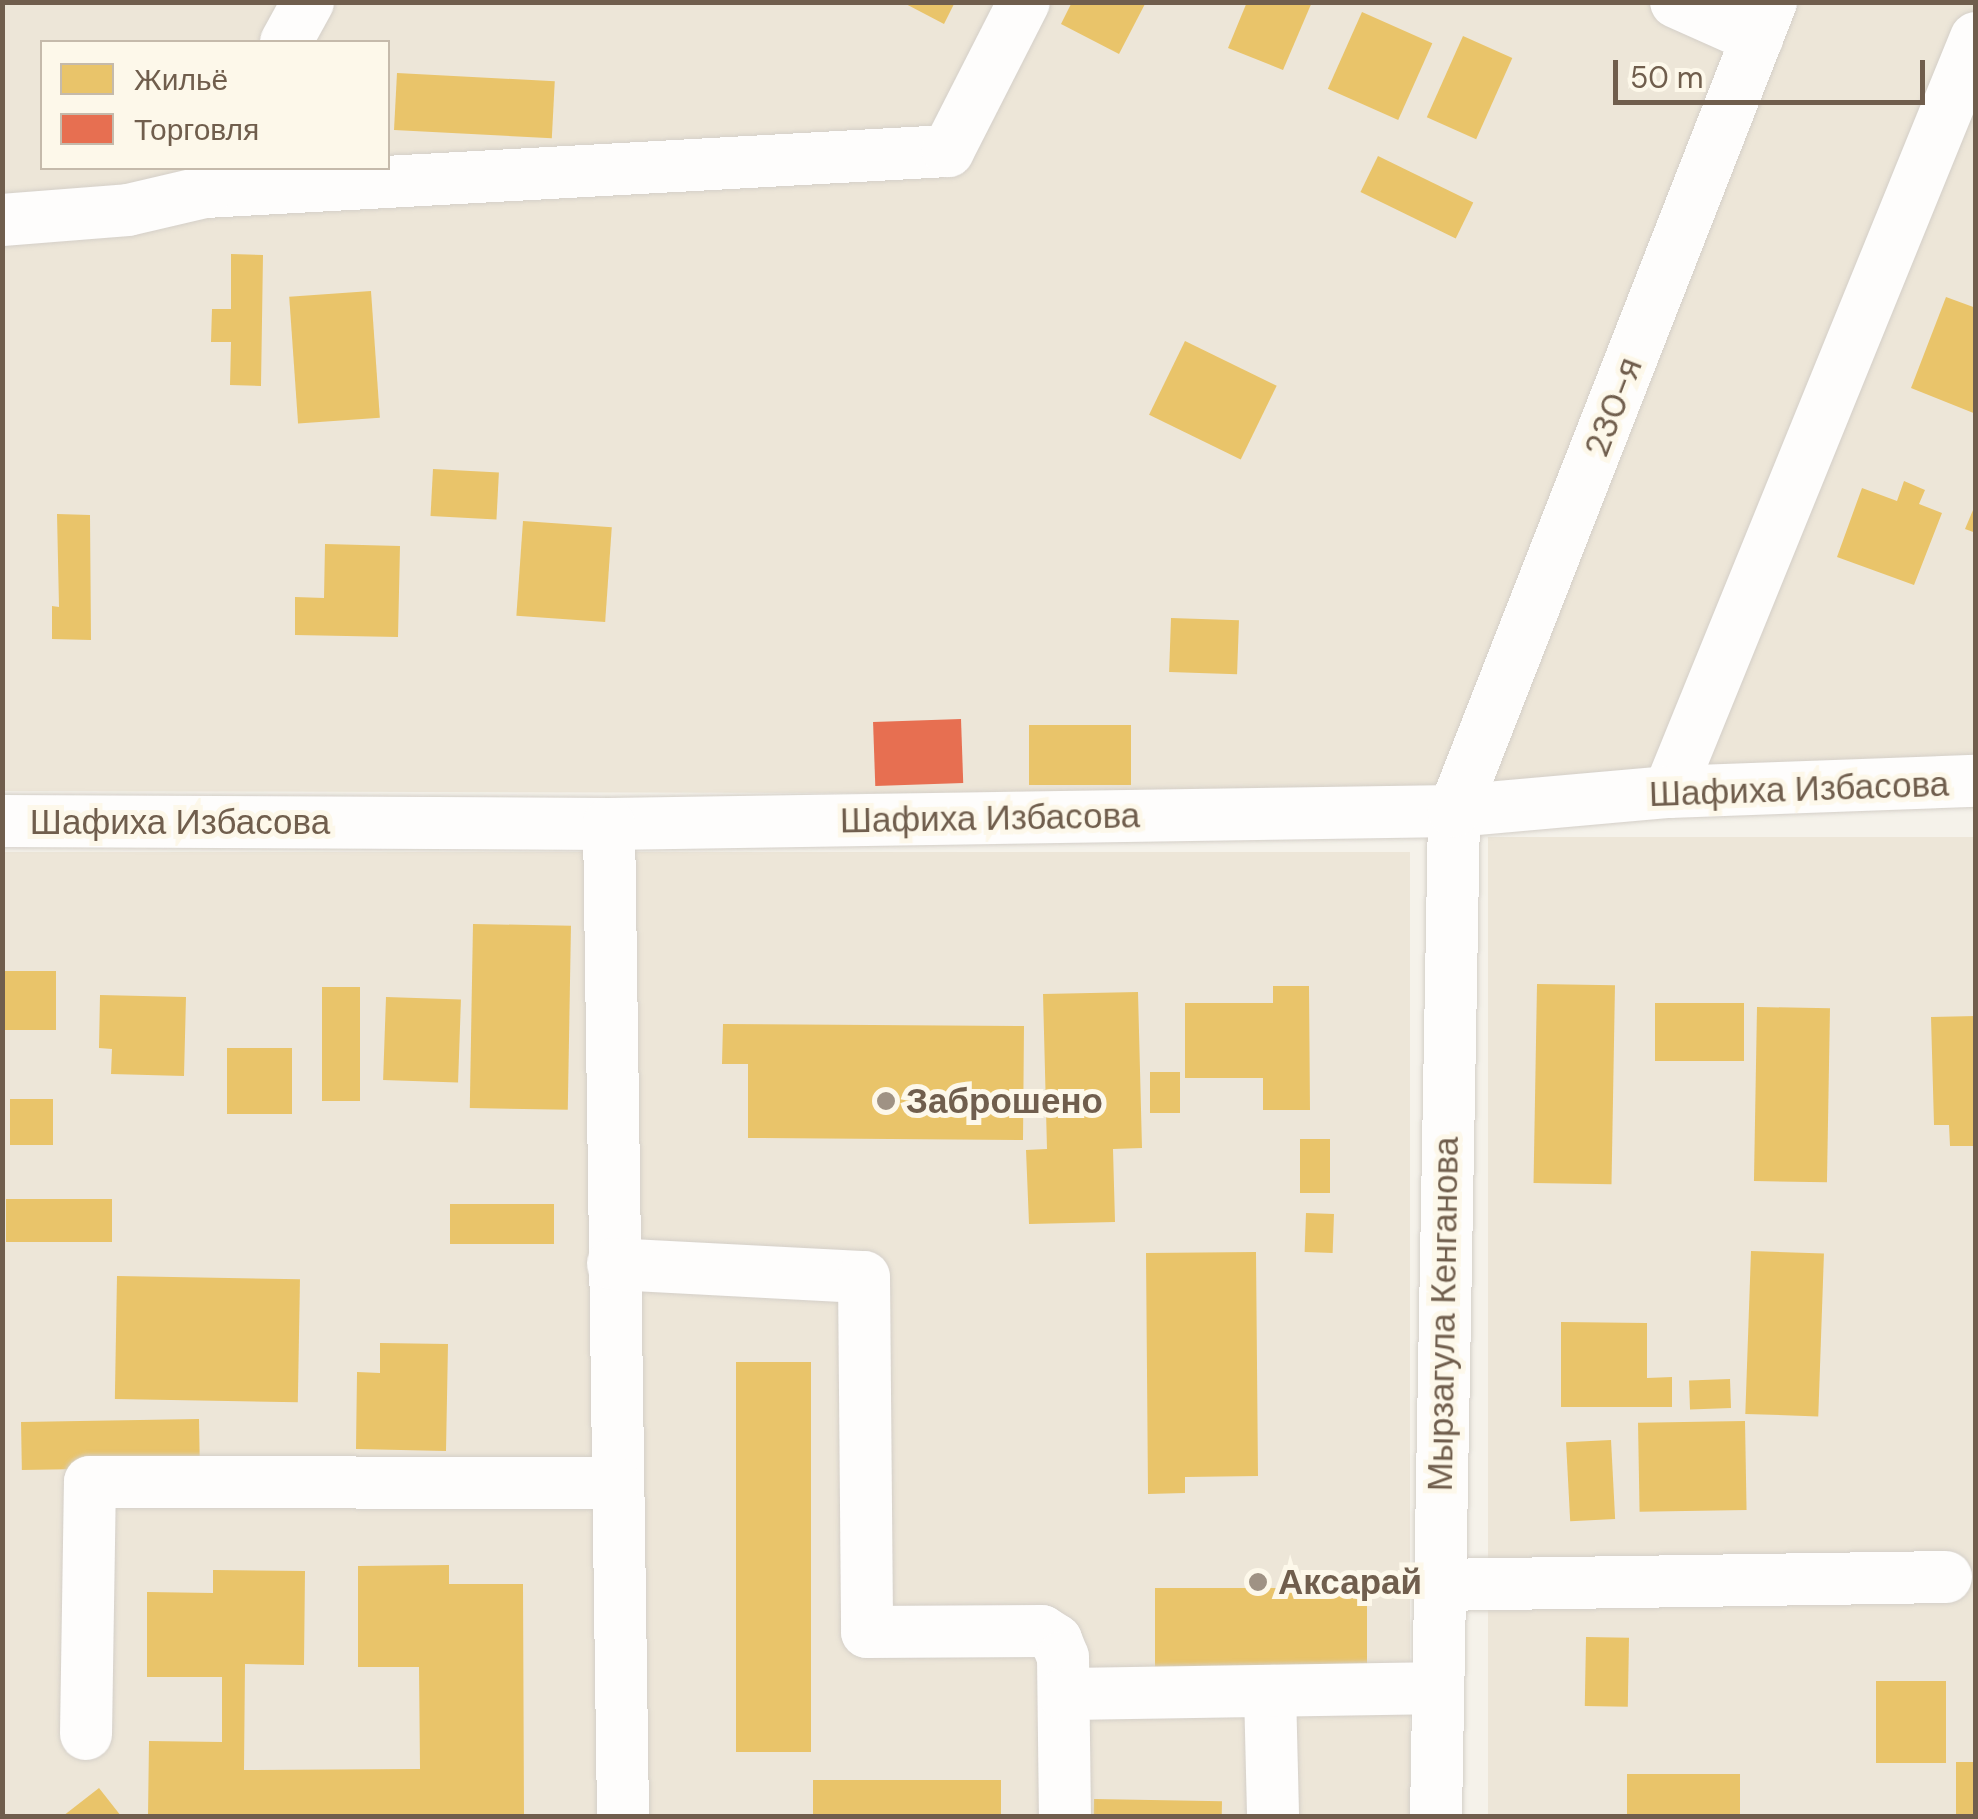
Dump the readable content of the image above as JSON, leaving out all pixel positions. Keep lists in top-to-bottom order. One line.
{"streets":{"street":["230-я","Шафиха Избасова","Мырзагула Кенганова"]},"crossings":[["230-я","Шафиха Избасова"],["230-я","Мырзагула Кенганова"],["Шафиха Избасова","Мырзагула Кенганова"]],"places":["Заброшено","Аксарай"],"legend":["Жильё","Торговля"],"scale_bar":"50 m"}
